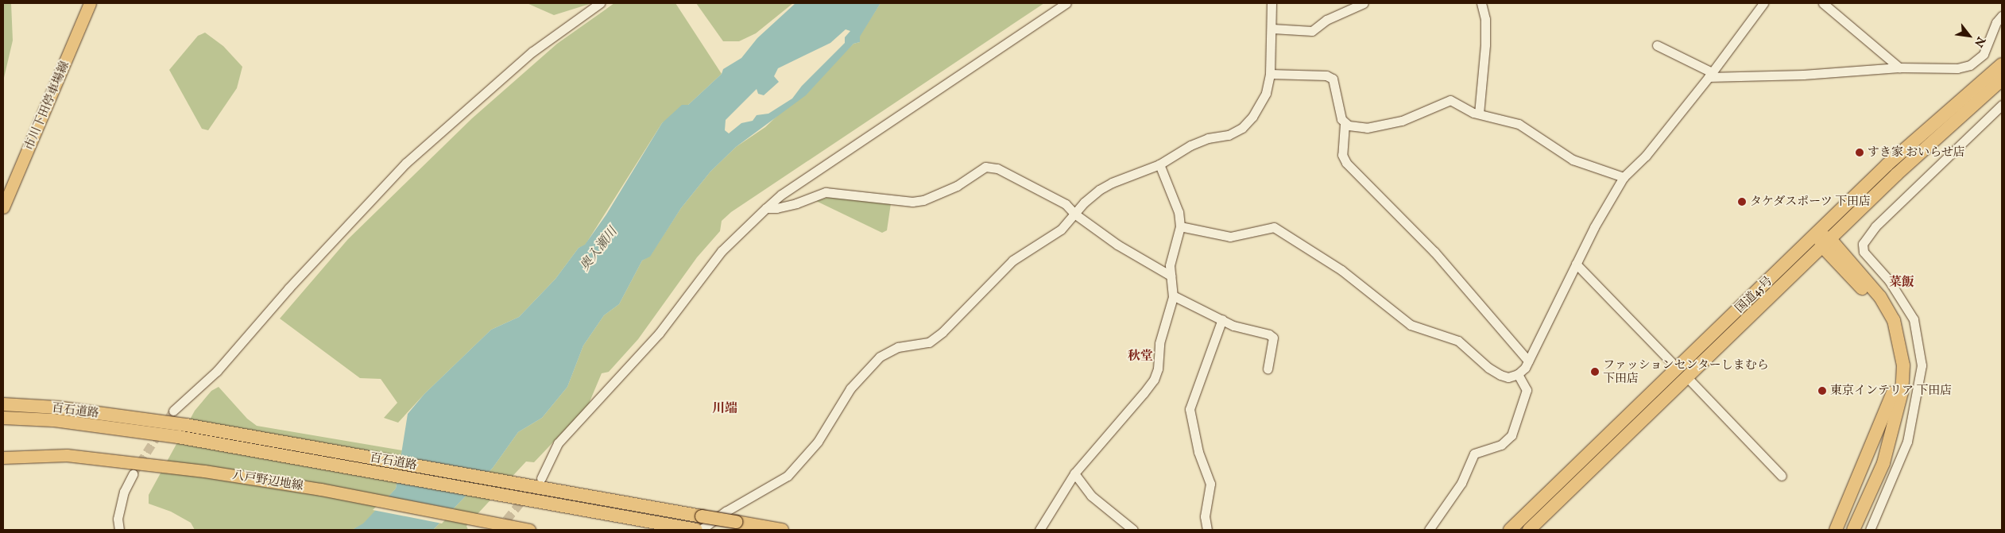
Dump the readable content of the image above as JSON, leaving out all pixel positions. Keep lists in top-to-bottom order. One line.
{"streets":{"highway":["国道45号","百石道路"],"main road":["市川下田停車場線","八戸野辺地線"]},"districts":["菜飯","秋堂","川端"],"water":["奥入瀬川"],"places":["すき家 おいらせ店","タケダスポーツ 下田店","ファッションセンターしまむら 下田店","東京インテリア 下田店"],"north":"bottom right"}
